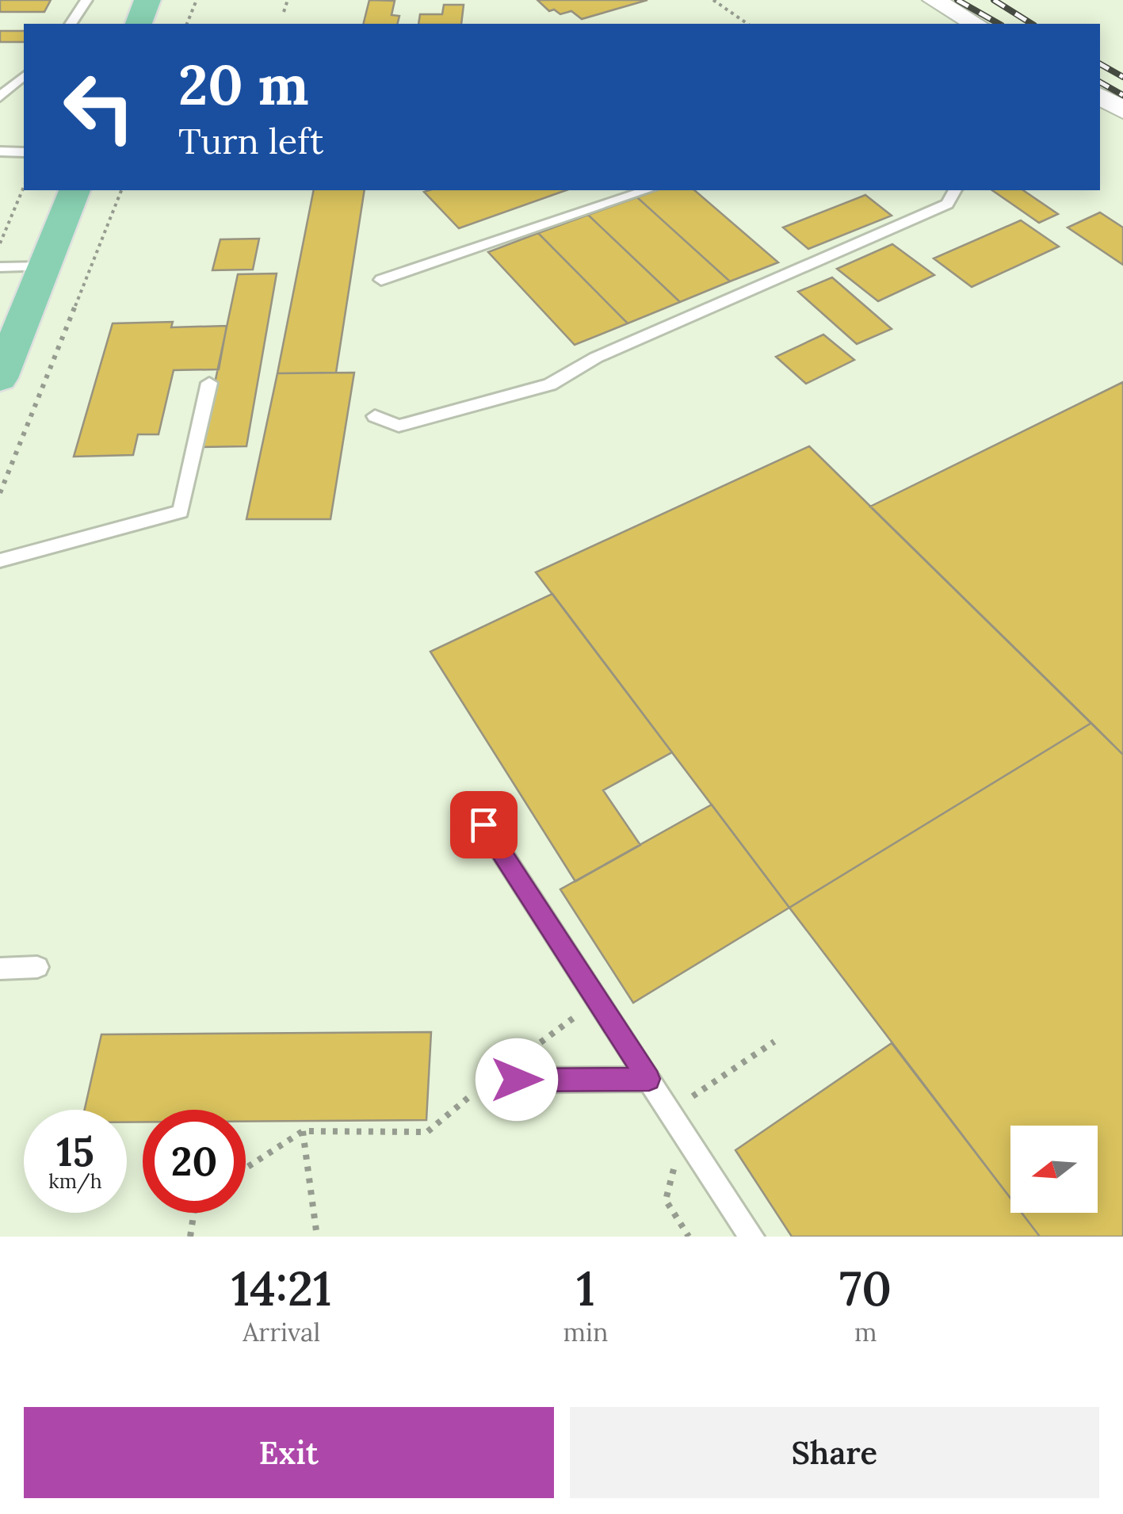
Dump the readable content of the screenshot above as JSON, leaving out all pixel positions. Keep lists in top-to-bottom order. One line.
{"north":"left","page":{"turn":["20 m","Turn left"],"speed":"15 km/h","limit":"20","eta":["14:21","Arrival","1","min","70","m"],"buttons":["Exit","Share"]}}
